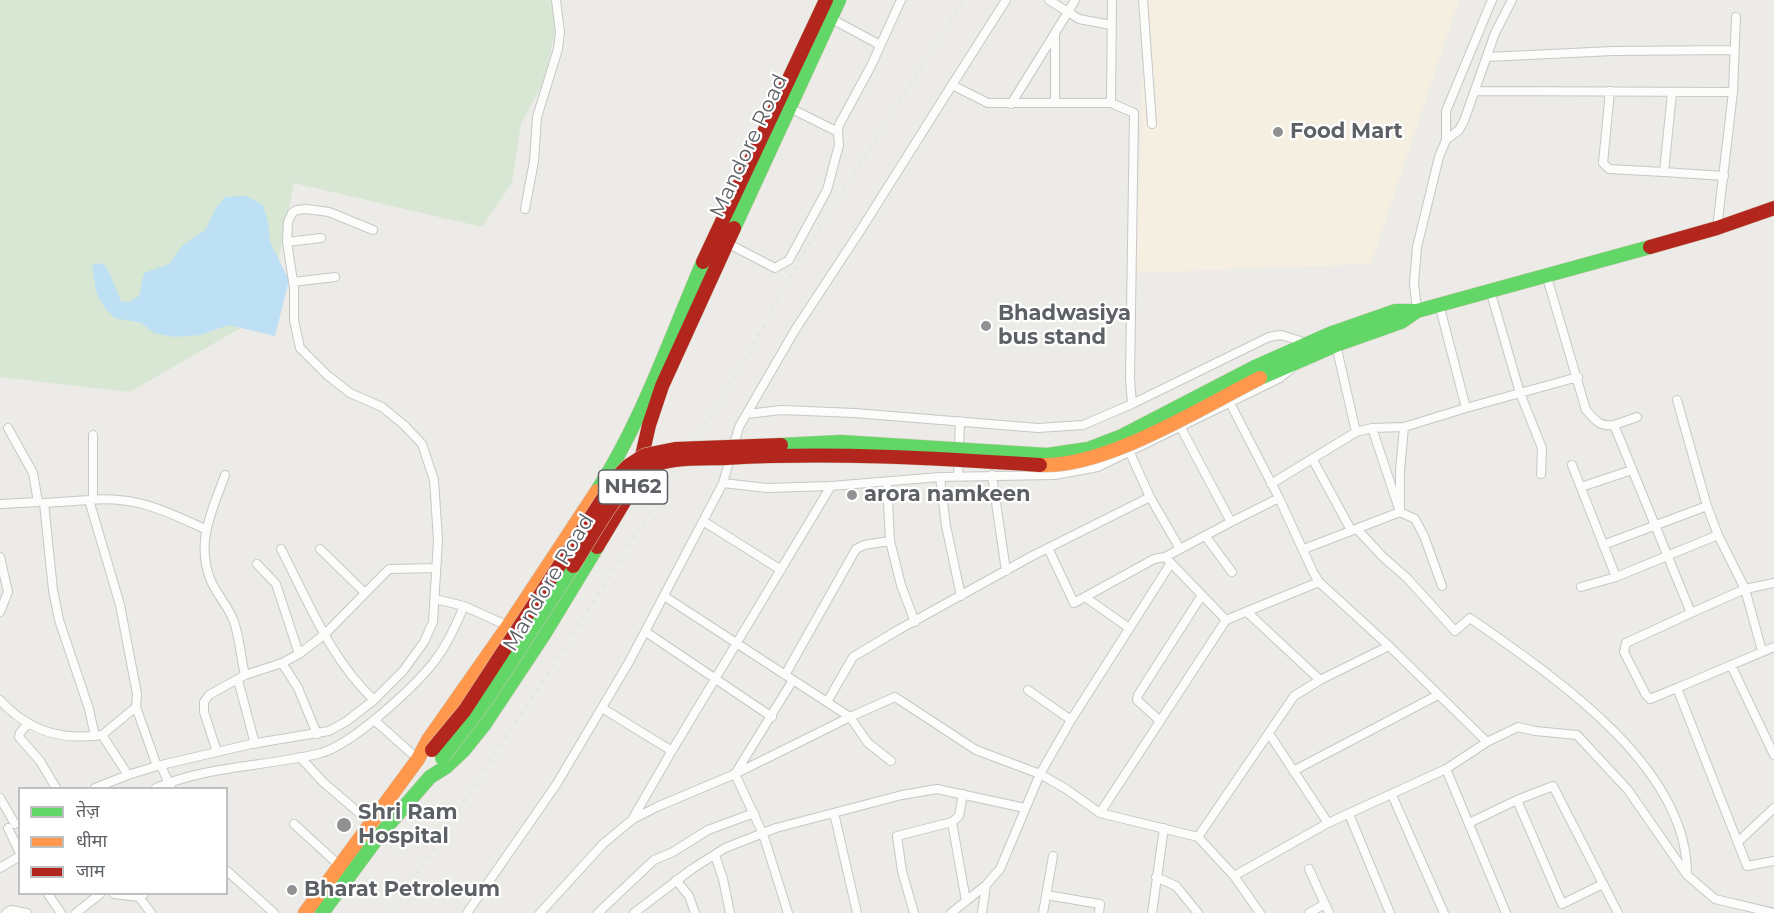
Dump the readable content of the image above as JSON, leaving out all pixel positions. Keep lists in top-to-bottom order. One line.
{"streets":{"main road":["Mandore Road","NH62"]},"places":["Food Mart","Bhadwasiya bus stand","arora namkeen","Shri Ram Hospital","Bharat Petroleum"],"legend":["तेज़","धीमा","जाम"]}
